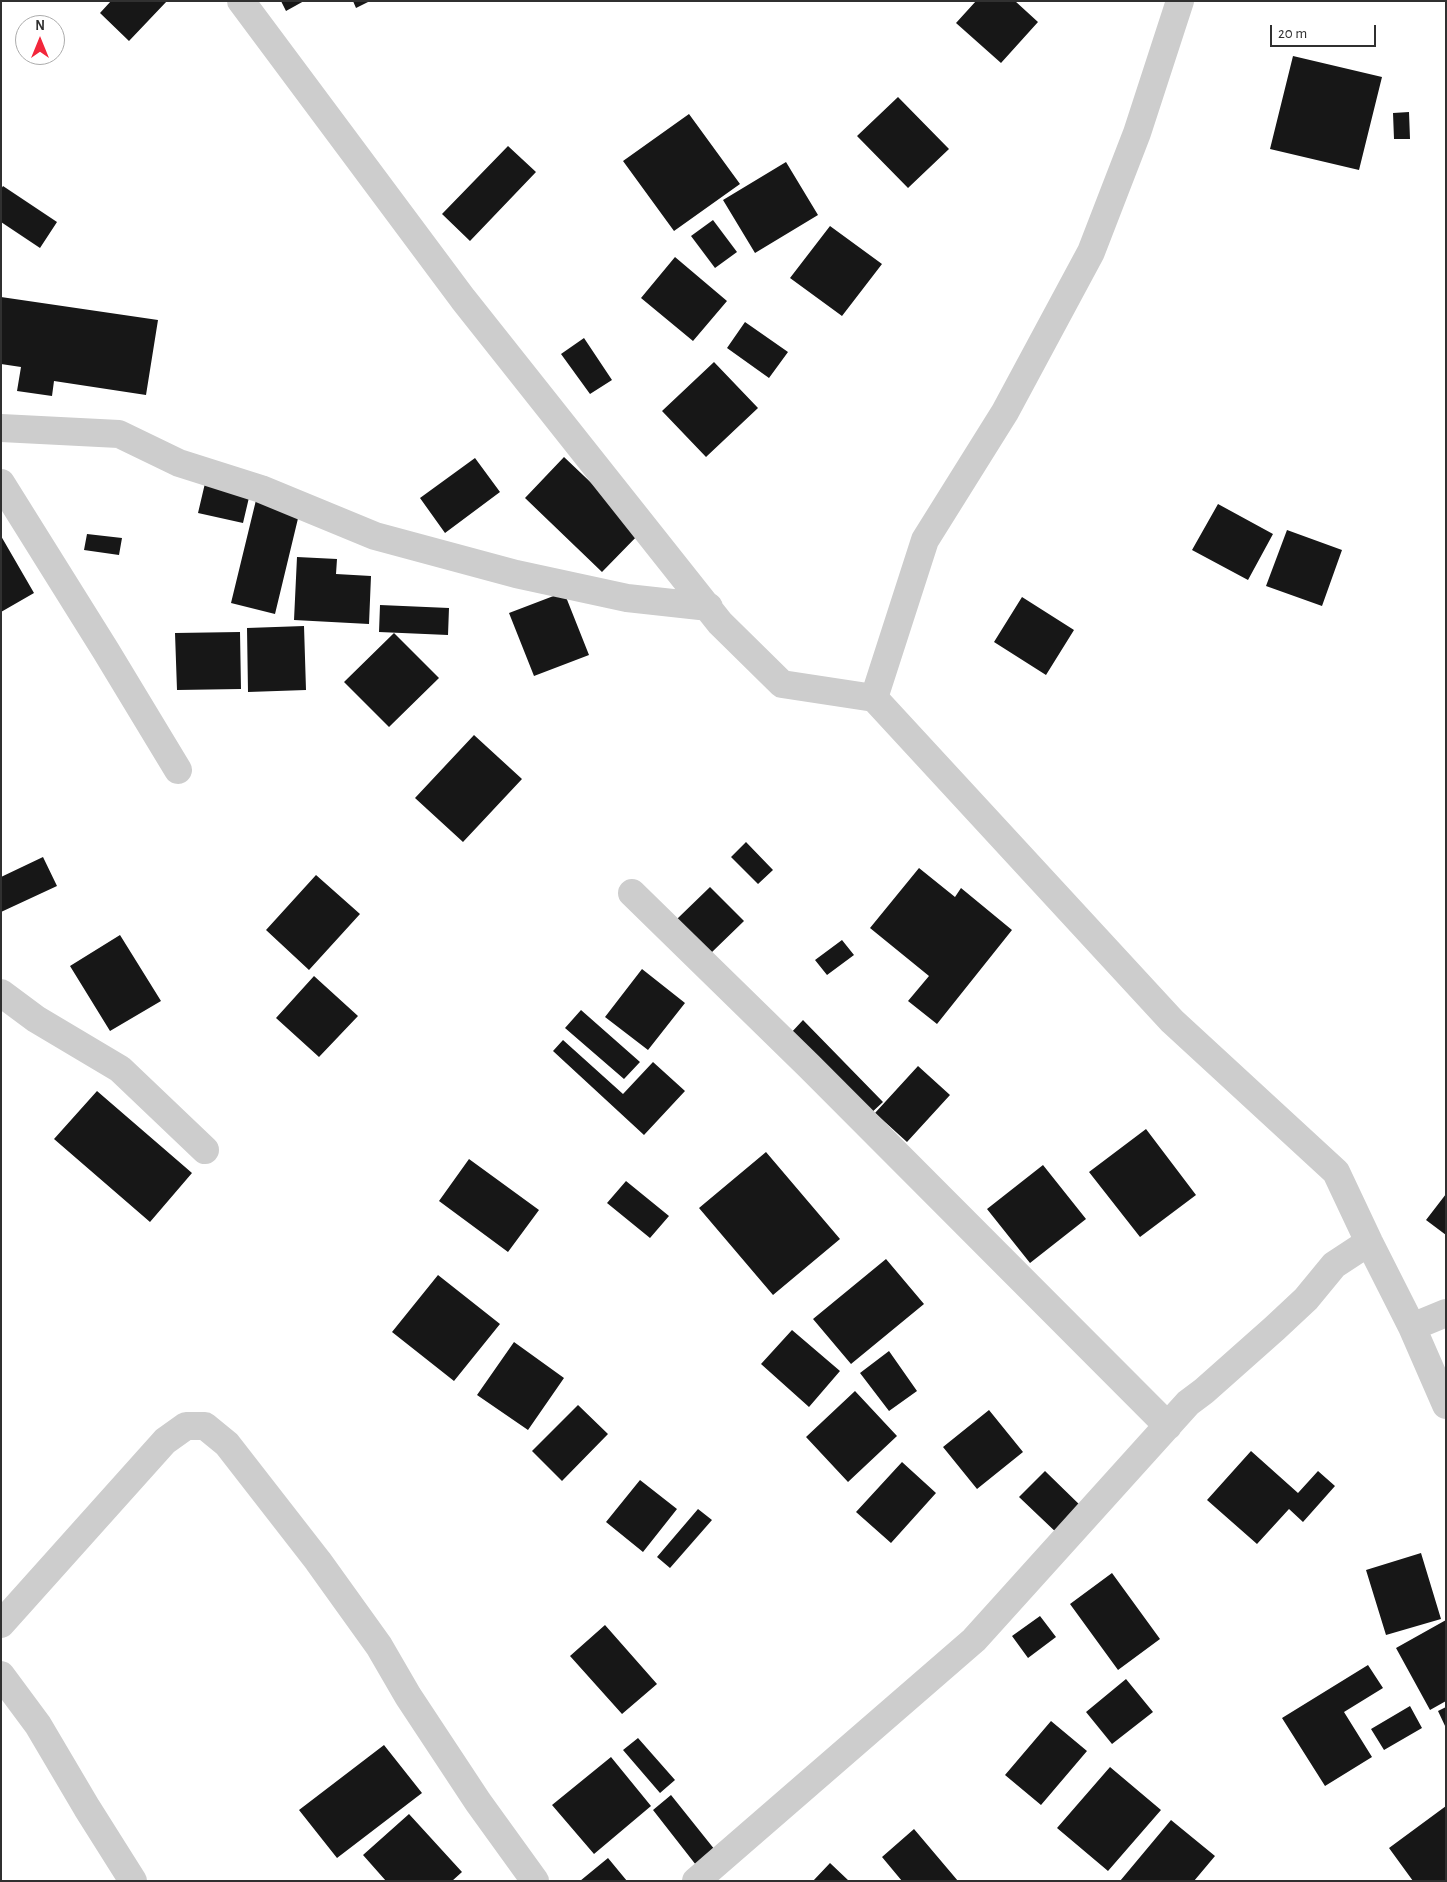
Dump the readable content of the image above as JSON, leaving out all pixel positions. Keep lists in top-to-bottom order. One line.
{"scale_bar":"20 m","north":"top"}
